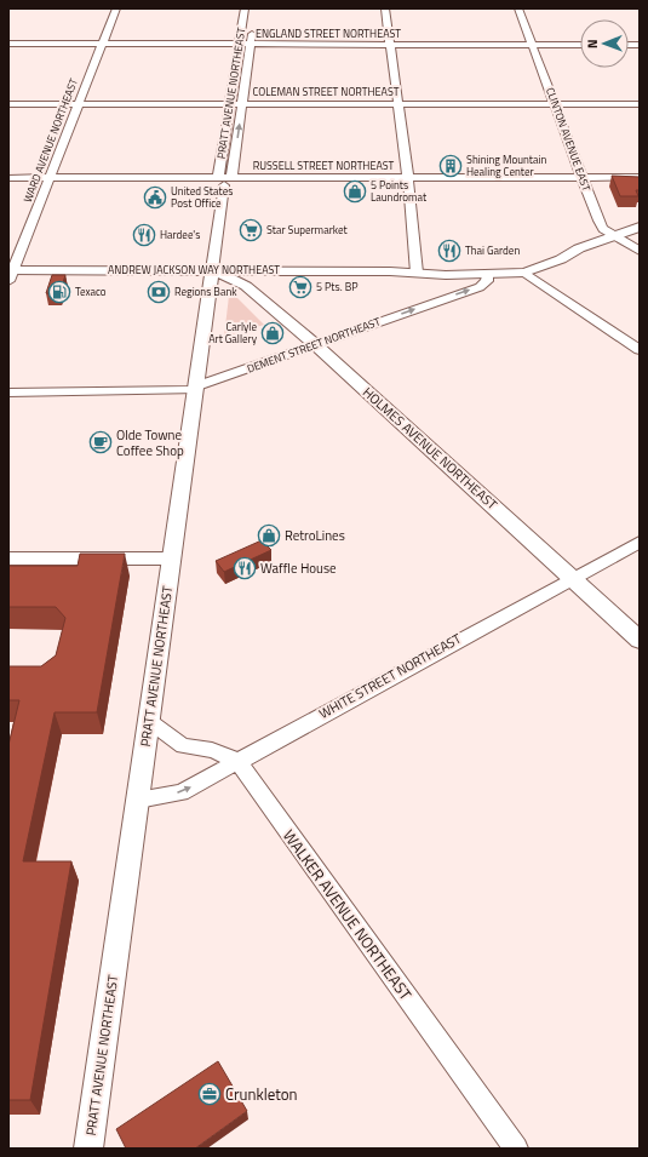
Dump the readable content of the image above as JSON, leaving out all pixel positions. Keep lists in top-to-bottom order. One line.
{"streets":{"main road":["PRATT AVENUE NORTHEAST","ANDREW JACKSON WAY NORTHEAST","HOLMES AVENUE NORTHEAST"],"street":["ENGLAND STREET NORTHEAST","COLEMAN STREET NORTHEAST","CLINTON AVENUE EAST","WARD AVENUE NORTHEAST","RUSSELL STREET NORTHEAST","DEMENT STREET NORTHEAST","WHITE STREET NORTHEAST","WALKER AVENUE NORTHEAST"]},"crossings":[["ENGLAND STREET NORTHEAST","PRATT AVENUE NORTHEAST"],["ENGLAND STREET NORTHEAST","CLINTON AVENUE EAST"],["ENGLAND STREET NORTHEAST","WARD AVENUE NORTHEAST"],["COLEMAN STREET NORTHEAST","PRATT AVENUE NORTHEAST"],["COLEMAN STREET NORTHEAST","CLINTON AVENUE EAST"],["COLEMAN STREET NORTHEAST","WARD AVENUE NORTHEAST"],["PRATT AVENUE NORTHEAST","RUSSELL STREET NORTHEAST"],["PRATT AVENUE NORTHEAST","ANDREW JACKSON WAY NORTHEAST"],["PRATT AVENUE NORTHEAST","DEMENT STREET NORTHEAST"],["PRATT AVENUE NORTHEAST","HOLMES AVENUE NORTHEAST"],["PRATT AVENUE NORTHEAST","WHITE STREET NORTHEAST"],["CLINTON AVENUE EAST","RUSSELL STREET NORTHEAST"],["WARD AVENUE NORTHEAST","RUSSELL STREET NORTHEAST"],["WARD AVENUE NORTHEAST","ANDREW JACKSON WAY NORTHEAST"],["ANDREW JACKSON WAY NORTHEAST","DEMENT STREET NORTHEAST"],["ANDREW JACKSON WAY NORTHEAST","HOLMES AVENUE NORTHEAST"],["DEMENT STREET NORTHEAST","HOLMES AVENUE NORTHEAST"],["HOLMES AVENUE NORTHEAST","WHITE STREET NORTHEAST"],["WHITE STREET NORTHEAST","WALKER AVENUE NORTHEAST"]],"one_way":["DEMENT STREET NORTHEAST"],"places":{"building":["Shining Mountain Healing Center"],"shop":["5 Points Laundromat","Carlyle Art Gallery","RetroLines"],"public building":["United States Post Office"],"supermarket":["Star Supermarket","5 Pts. BP"],"restaurant":["Hardee's","Thai Garden","Waffle House"],"fuel station":["Texaco"],"bank":["Regions Bank"],"cafe":["Olde Towne Coffee Shop"],"office":["Crunkleton"]},"north":"left"}
